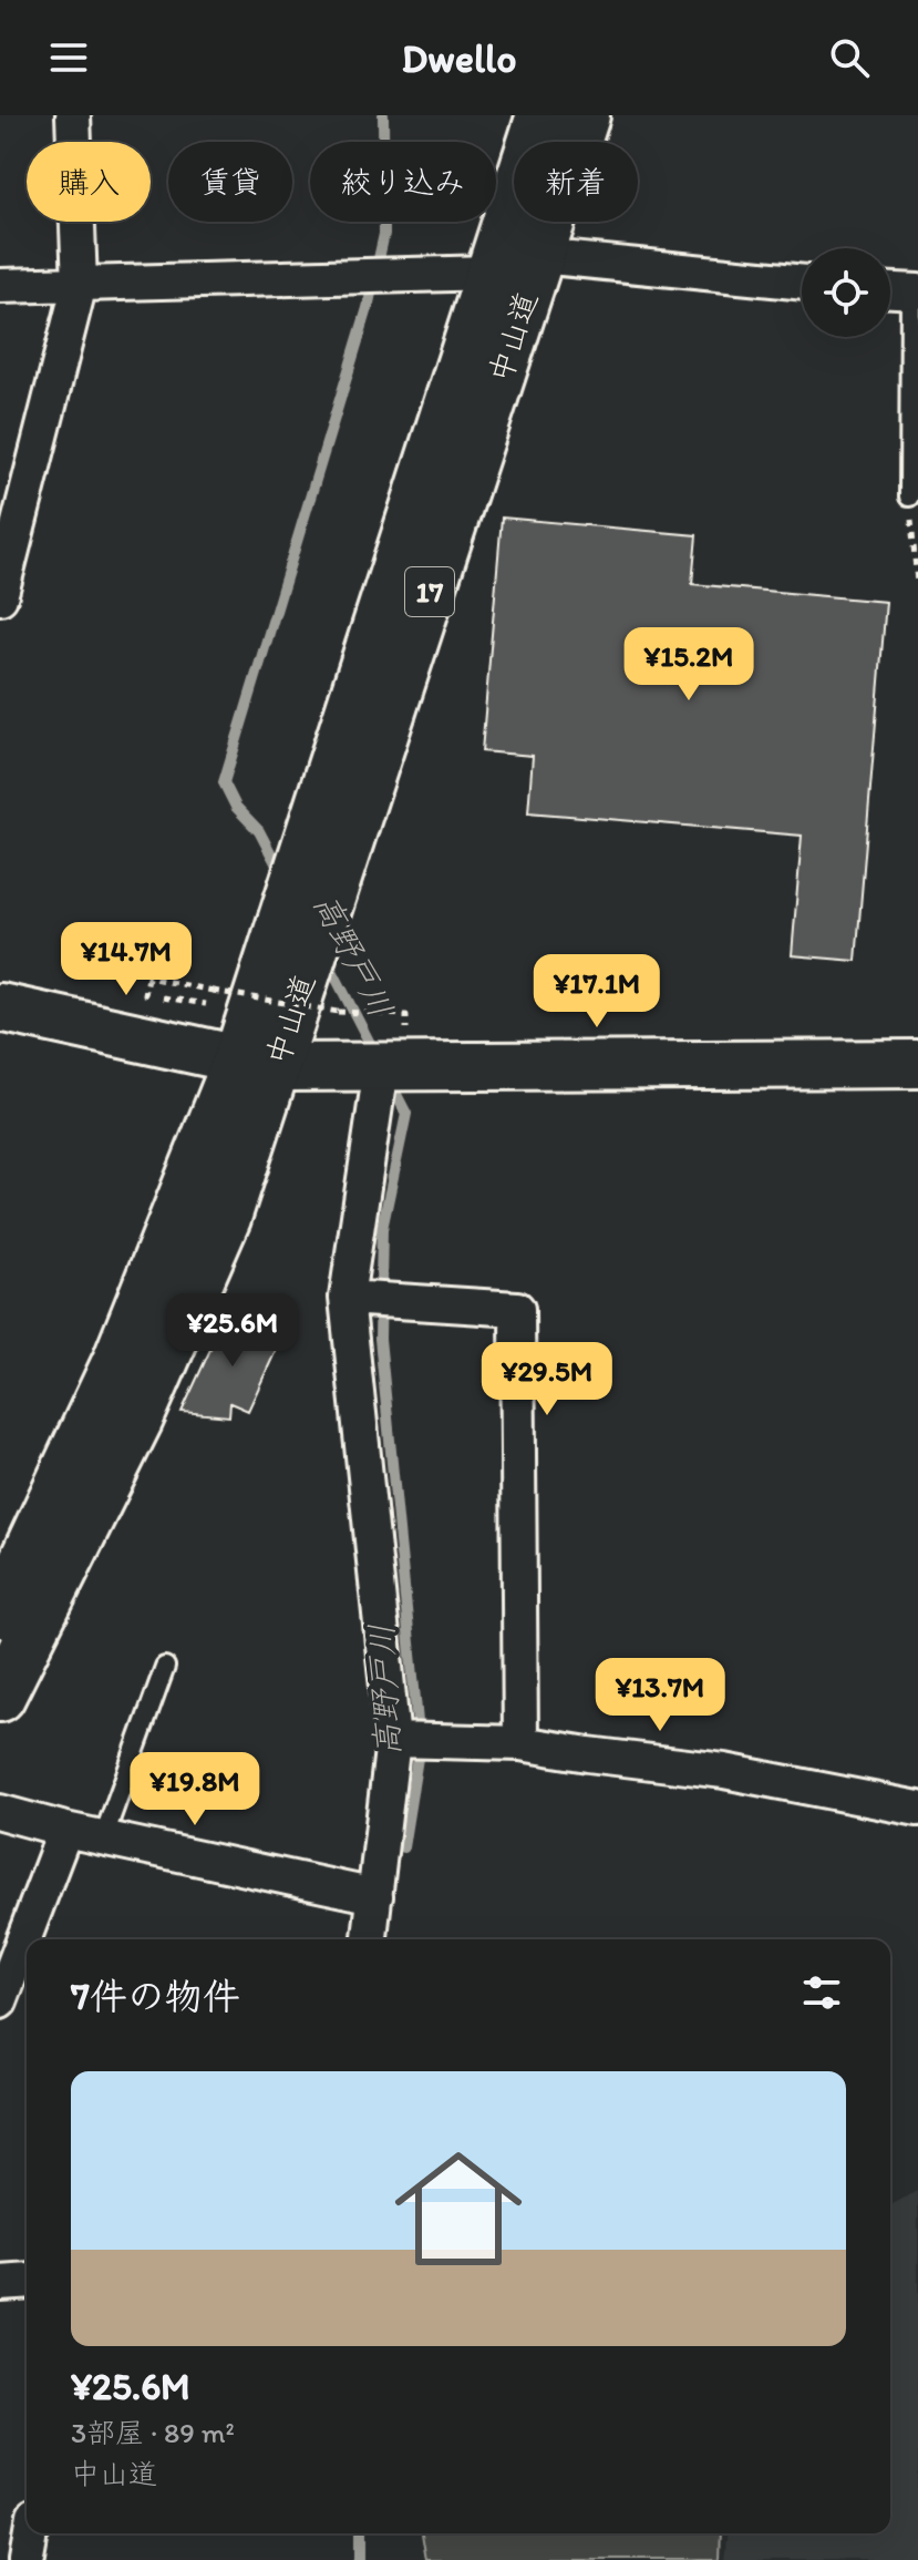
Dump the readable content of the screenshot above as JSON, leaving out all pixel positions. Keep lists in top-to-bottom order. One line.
{"streets":{"highway":["中山道","17"]},"water":["高野戸川"],"page":{"header":"Dwello","chip":["購入","賃貸","絞り込み","新着"],"price":["¥15.2M","¥14.7M","¥17.1M","¥25.6M","¥29.5M","¥13.7M","¥19.8M"],"heading":"7件の物件","list":[{"name":"¥25.6M","note":"3部屋 · 89 m² · 中山道"}]}}
